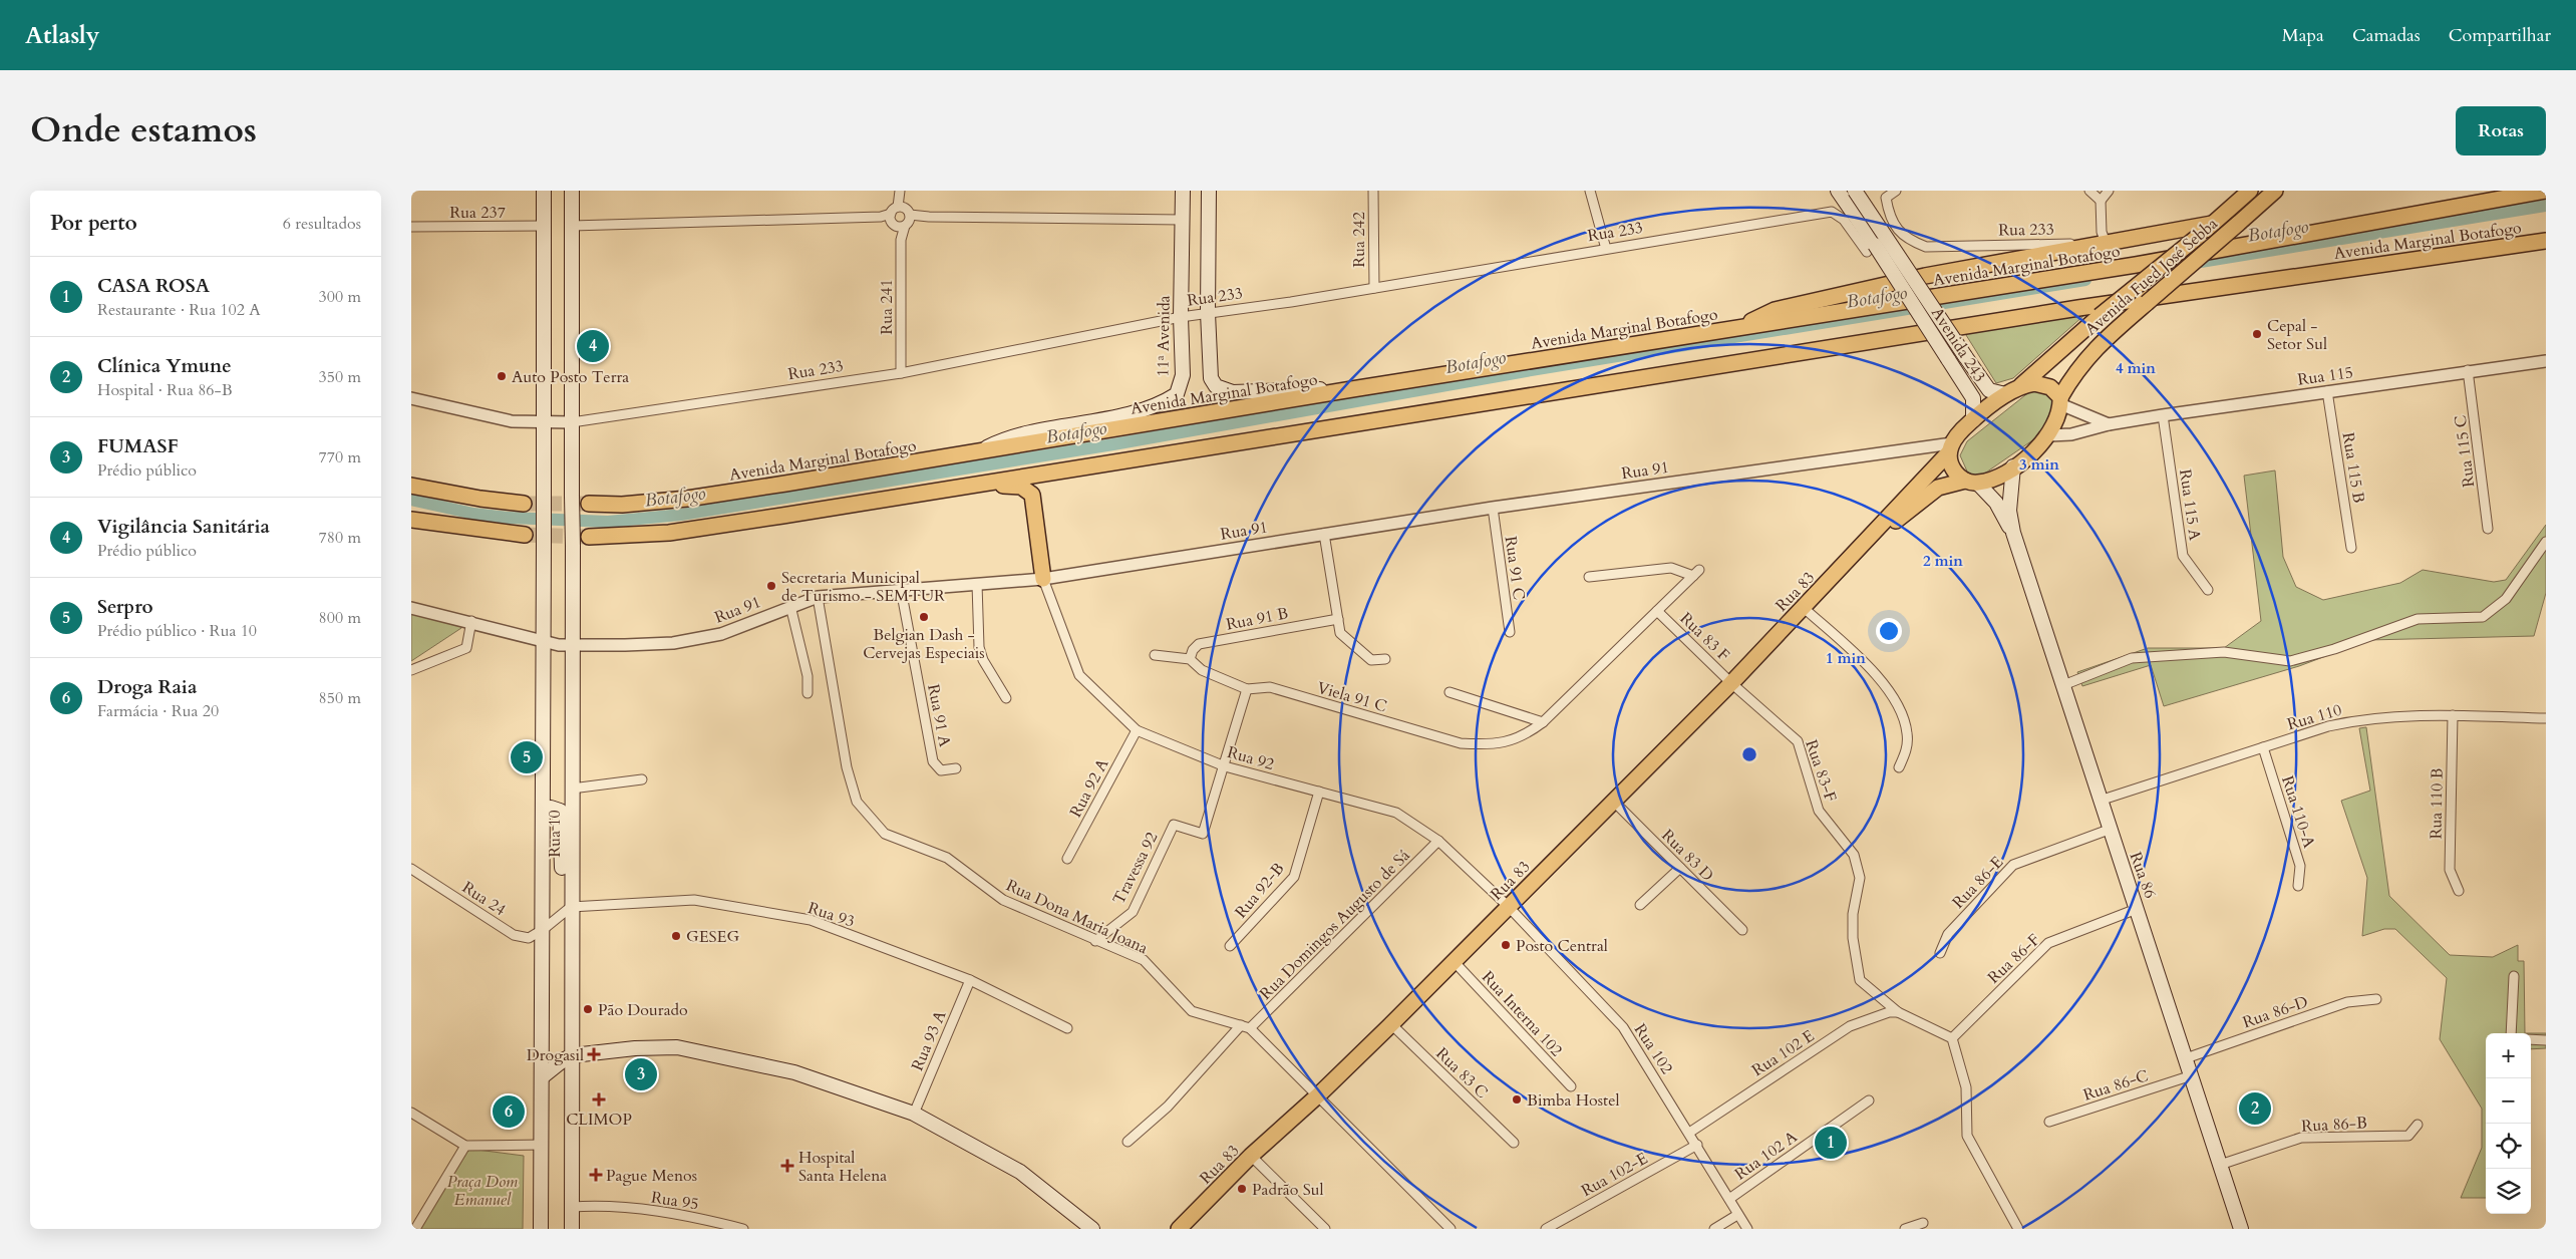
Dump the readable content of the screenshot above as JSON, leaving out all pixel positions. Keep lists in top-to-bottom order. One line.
{"streets":{"main road":["Avenida Marginal Botafogo","Avenida Fued José Sebba","11ª Avenida","Avenida 243","Rua 83","Rua 10","Rua 86"],"street":["Rua 237","Rua 233","Rua 242","Rua 241","Rua 115","Rua 115 C","Rua 115 B","Rua 91","Rua 115 A","Rua 91 C","Rua 91 B","Rua 83 F","Viela 91 C","Rua 91 A","Rua 110","Rua 92","Rua 83-F","Rua 92 A","Rua 110 B","Rua 110-A","Rua 83 D","Travessa 92","Rua 86-E","Rua 92-B","Rua 24","Rua 93","Rua Dona Maria Joana","Rua Domingos Augusto de Sá","Rua 86-F","Rua 86-D","Rua Interna 102","Rua 93 A","Rua 102","Rua 102 E","Rua 83 C","Rua 86-C","Rua 86-B","Rua 102 A","Rua 102-E","Rua 95"]},"crossings":[["Rua 237","Rua 10"],["Rua 233","Rua 242"],["Rua 233","Rua 241"],["Rua 233","11ª Avenida"],["Rua 233","Avenida 243"],["Rua 233","Rua 10"],["Avenida Marginal Botafogo","11ª Avenida"],["Avenida Fued José Sebba","Avenida 243"],["Avenida Fued José Sebba","Rua 115"],["Avenida Fued José Sebba","Rua 83"],["Avenida 243","Rua 83"],["Rua 115","Rua 115 C"],["Rua 115","Rua 115 B"],["Rua 115","Rua 115 A"],["Rua 115","Rua 83"],["Rua 91","Rua 91 C"],["Rua 91","Rua 83"],["Rua 91","Rua 91 A"],["Rua 91","Rua 92"],["Rua 91","Rua 10"],["Rua 91","Rua Dona Maria Joana"],["Rua 83","Rua 83 F"],["Rua 83","Rua 92"],["Rua 83","Rua 83-F"],["Rua 83","Rua 83 D"],["Rua 83","Rua 86"],["Rua 83","Rua Dona Maria Joana"],["Rua 83","Rua Interna 102"],["Rua 83","Rua 102"],["Rua 83","Rua 83 C"],["Rua 91 B","Viela 91 C"],["Rua 83 F","Viela 91 C"],["Rua 83 F","Rua 83-F"],["Viela 91 C","Travessa 92"],["Rua 110","Rua 110 B"],["Rua 110","Rua 110-A"],["Rua 110","Rua 86"],["Rua 92","Rua 92 A"],["Rua 92","Travessa 92"],["Rua 92","Rua 92-B"],["Rua 92","Rua Domingos Augusto de Sá"],["Rua 92","Rua 102"],["Rua 83-F","Rua 102 E"],["Rua 10","Rua 24"],["Rua 10","Rua 93"],["Rua 10","Rua 95"],["Travessa 92","Rua Dona Maria Joana"],["Rua 86","Rua 86-E"],["Rua 86","Rua 86-F"],["Rua 86","Rua 86-D"],["Rua 86","Rua 86-C"],["Rua 86","Rua 86-B"],["Rua 93","Rua 93 A"],["Rua Dona Maria Joana","Rua Domingos Augusto de Sá"],["Rua 102","Rua 102 E"],["Rua 102","Rua 102 A"],["Rua 102","Rua 102-E"]],"water":["Botafogo"],"parks":["Praça Dom Emanuel"],"places":{"other":["Cepal - Setor Sul","Auto Posto Terra","Secretaria Municipal de Turismo - SEMTUR","Belgian Dash - Cervejas Especiais","GESEG","Posto Central","Pão Dourado","Bimba Hostel","Padrão Sul"],"health":["Drogasil","CLIMOP","Hospital Santa Helena","Pague Menos"]},"page":{"header":"Atlasly","nav":["Mapa","Camadas","Compartilhar"],"title":"Onde estamos","buttons":"Rotas","heading":["Por perto","6 resultados"],"list":[{"mark":"1","name":"CASA ROSA","note":"Restaurante · Rua 102 A","value":"300 m"},{"mark":"2","name":"Clínica Ymune","note":"Hospital · Rua 86-B","value":"350 m"},{"mark":"3","name":"FUMASF","note":"Prédio público","value":"770 m"},{"mark":"4","name":"Vigilância Sanitária","note":"Prédio público","value":"780 m"},{"mark":"5","name":"Serpro","note":"Prédio público · Rua 10","value":"800 m"},{"mark":"6","name":"Droga Raia","note":"Farmácia · Rua 20","value":"850 m"}],"pins":["4","5","3","2","6","1"],"map_buttons":["+","−"]},"rings":["4 min","3 min","2 min","1 min"]}
